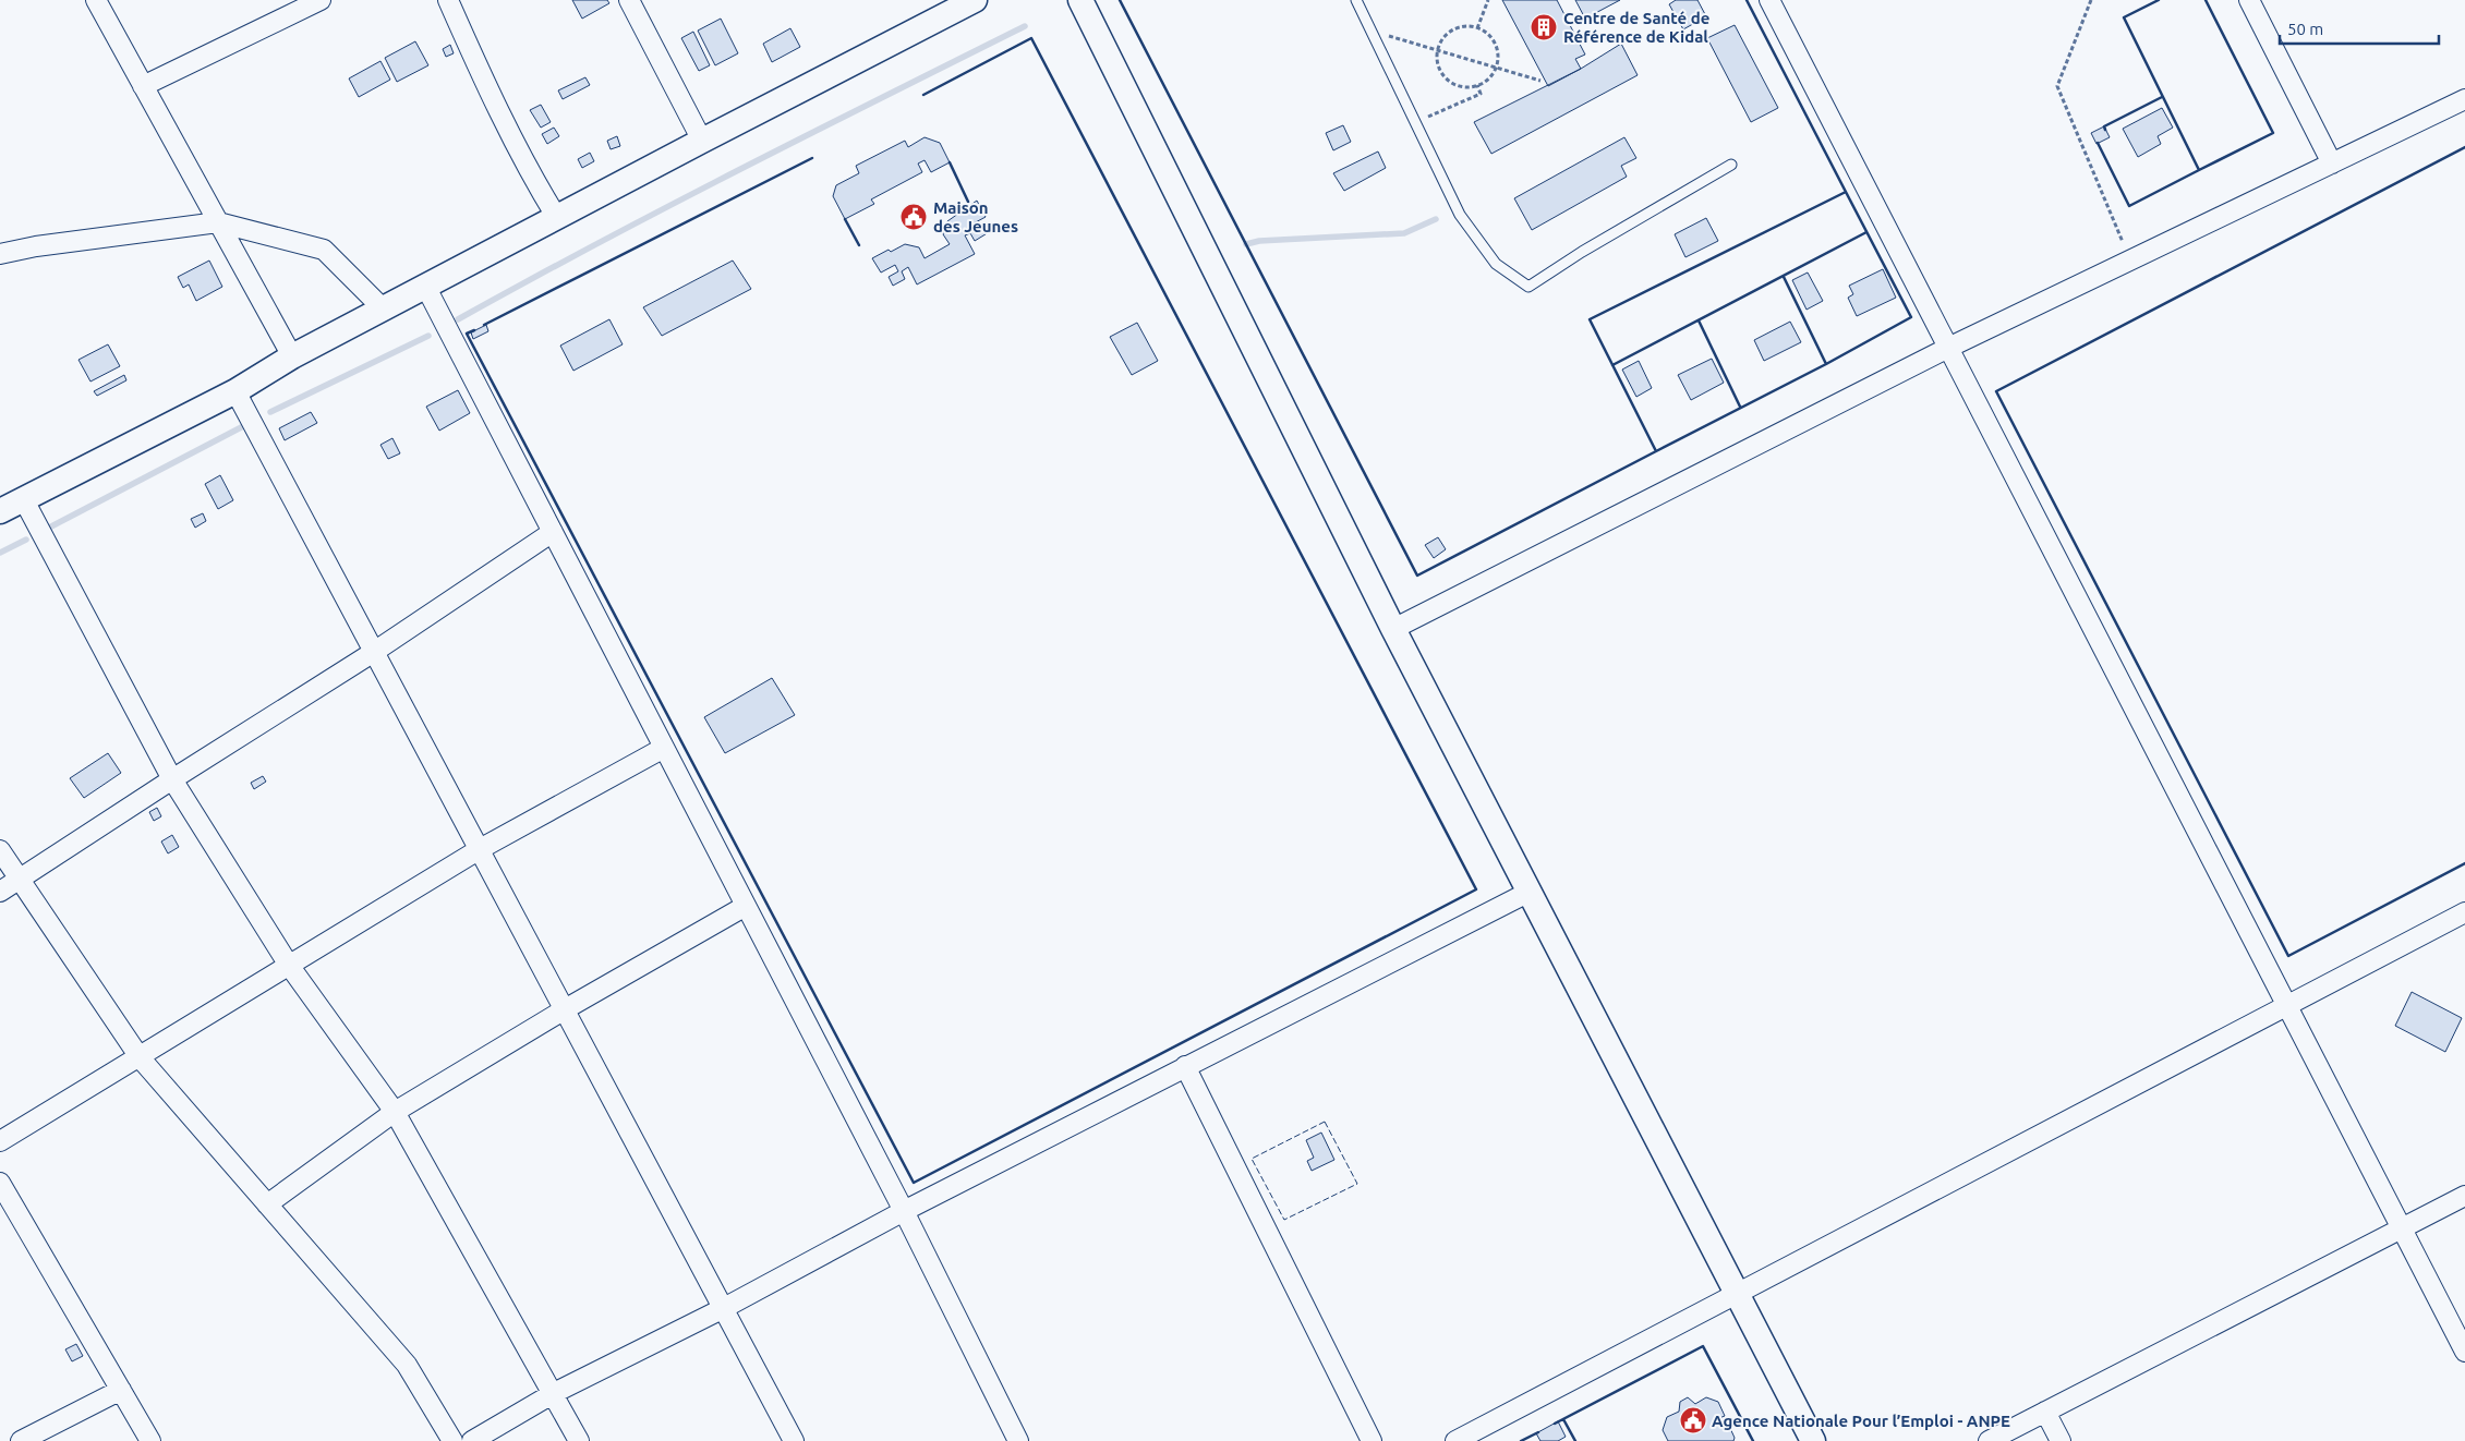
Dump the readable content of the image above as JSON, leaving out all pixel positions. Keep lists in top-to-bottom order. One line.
{"places":{"building":["Centre de Santé de Référence de Kidal"],"public building":["Maison des Jeunes","Agence Nationale Pour l’Emploi - ANPE"]},"scale_bar":"50 m"}
